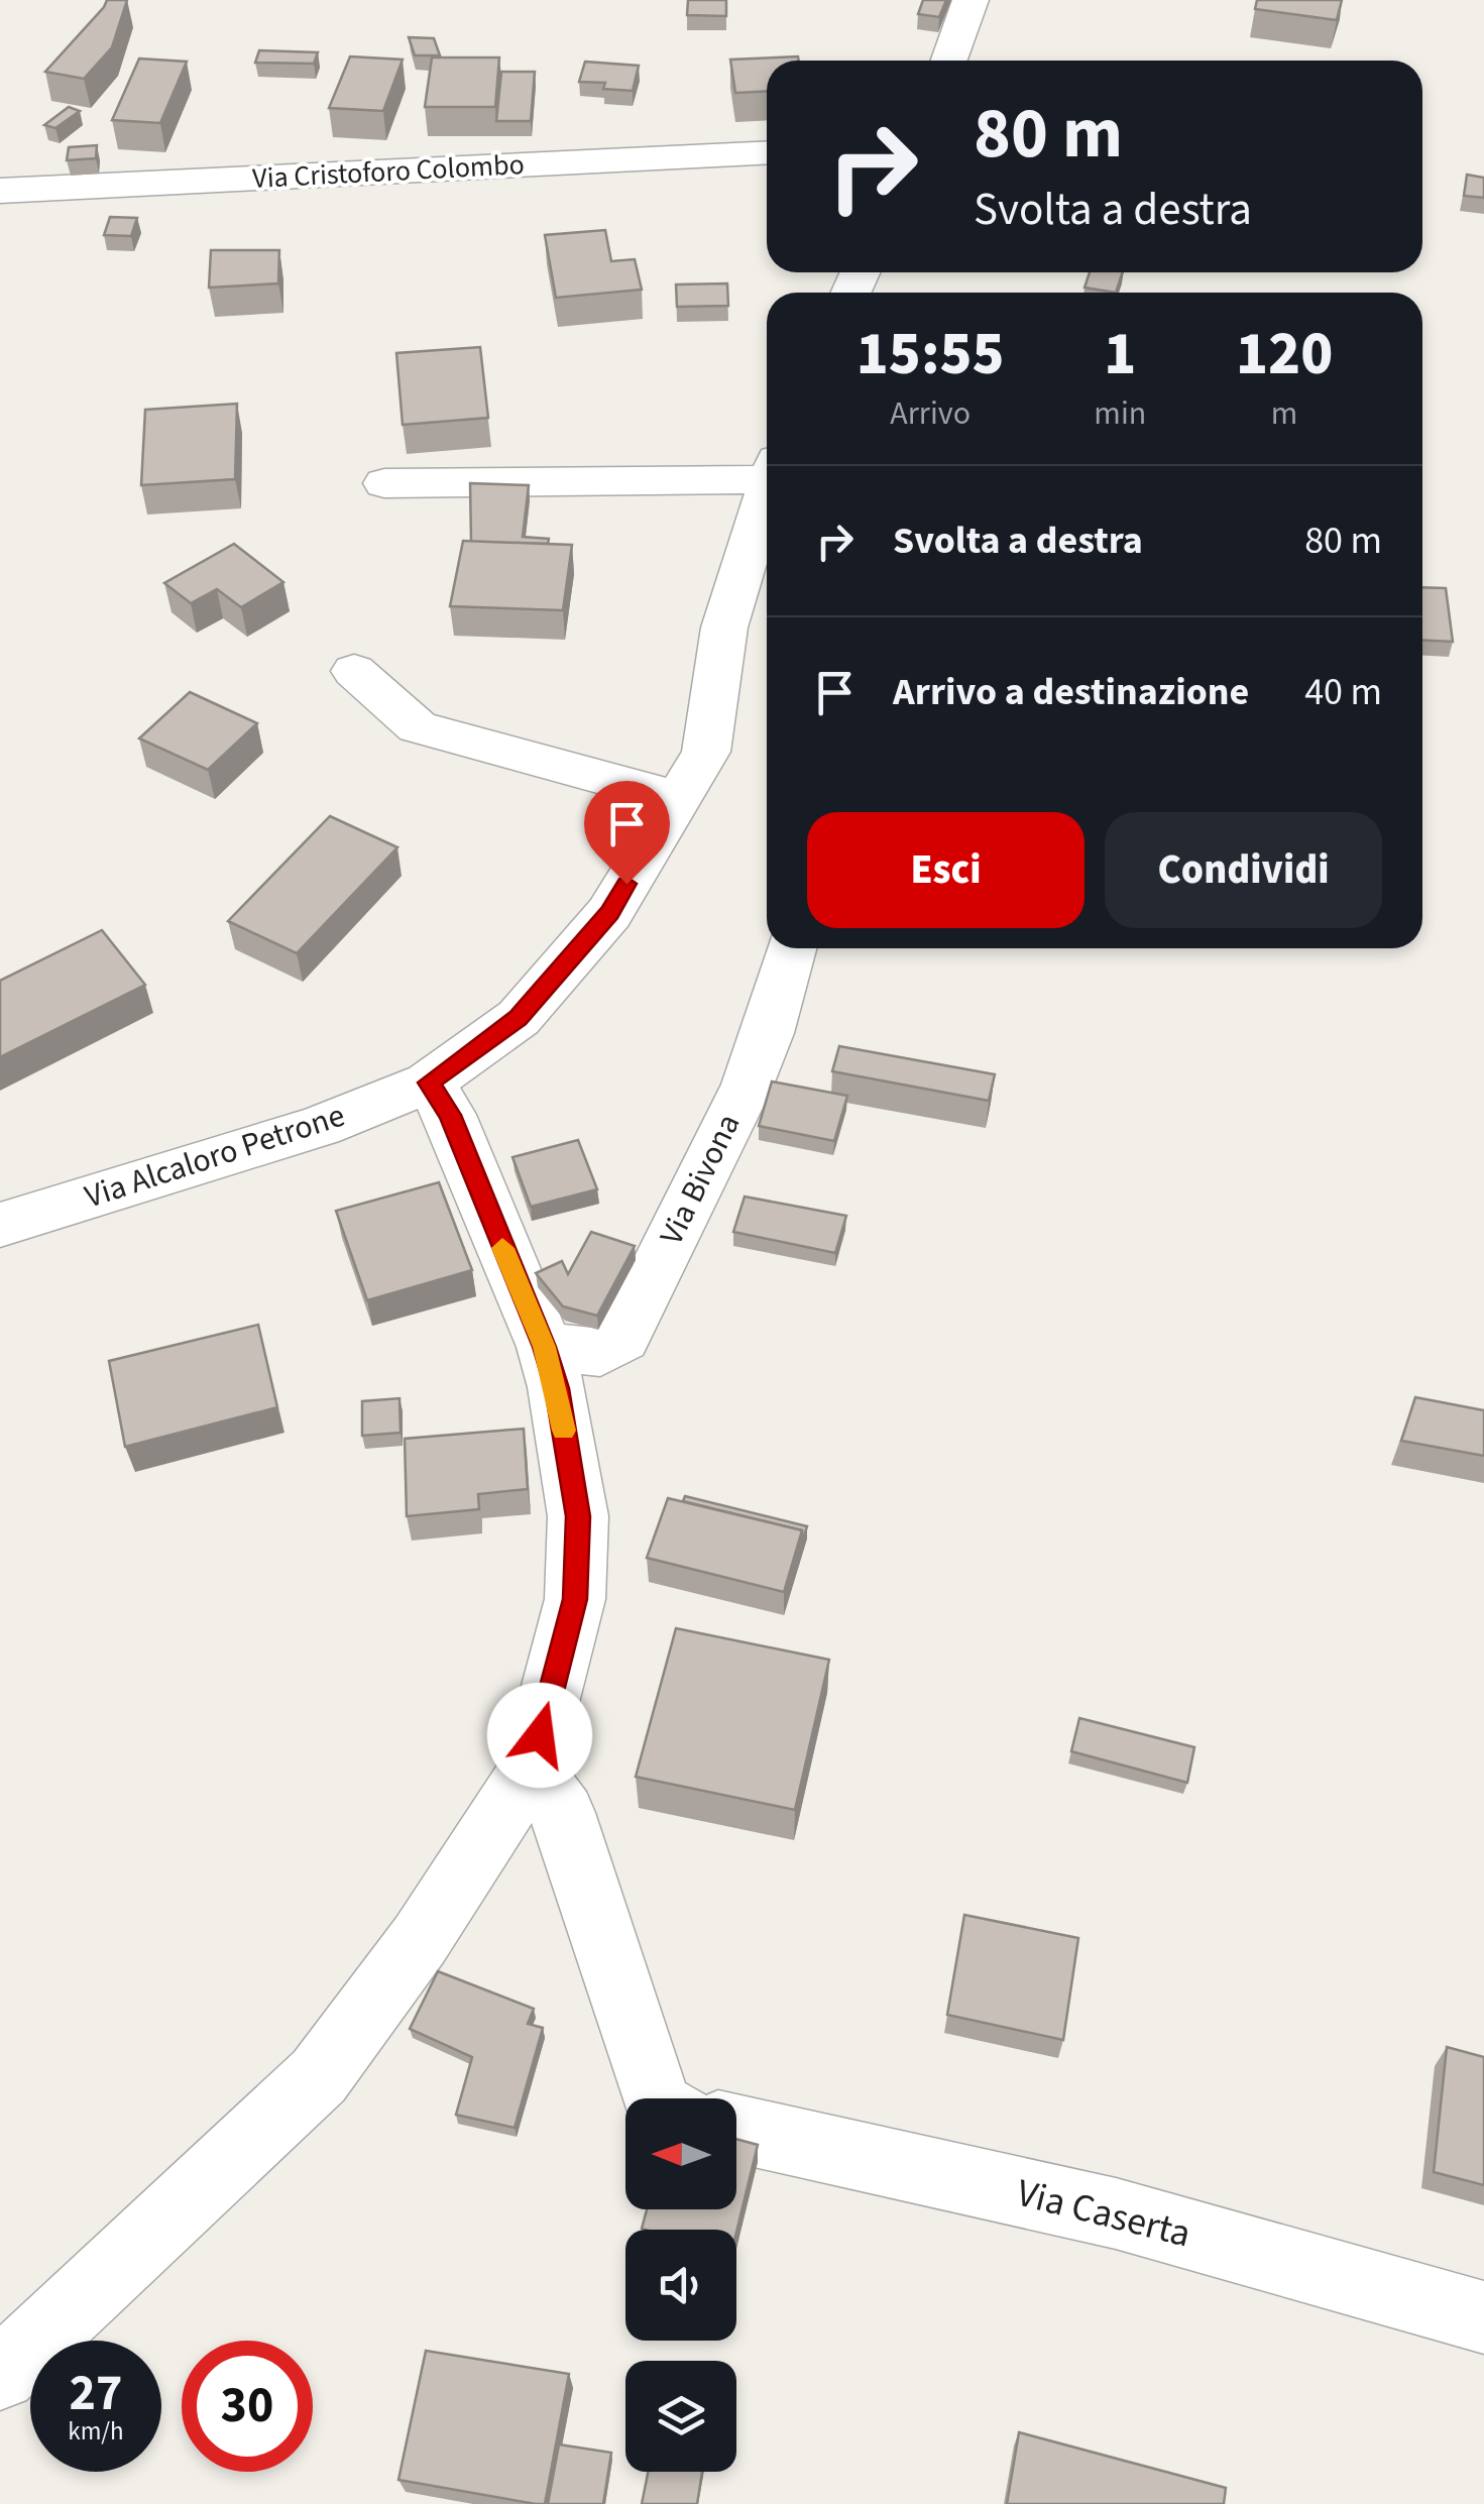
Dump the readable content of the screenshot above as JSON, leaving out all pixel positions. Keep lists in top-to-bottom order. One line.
{"streets":{"street":["Via Cristoforo Colombo","Via Alcaloro Petrone","Via Bivona","Via Caserta"]},"north":"left","page":{"turn":["80 m","Svolta a destra"],"eta":["15:55","Arrivo","1","min","120","m"],"list":[{"name":"Svolta a destra","value":"80 m"},{"name":"Arrivo a destinazione","value":"40 m"}],"buttons":["Esci","Condividi"],"speed":"27 km/h","limit":"30"}}
